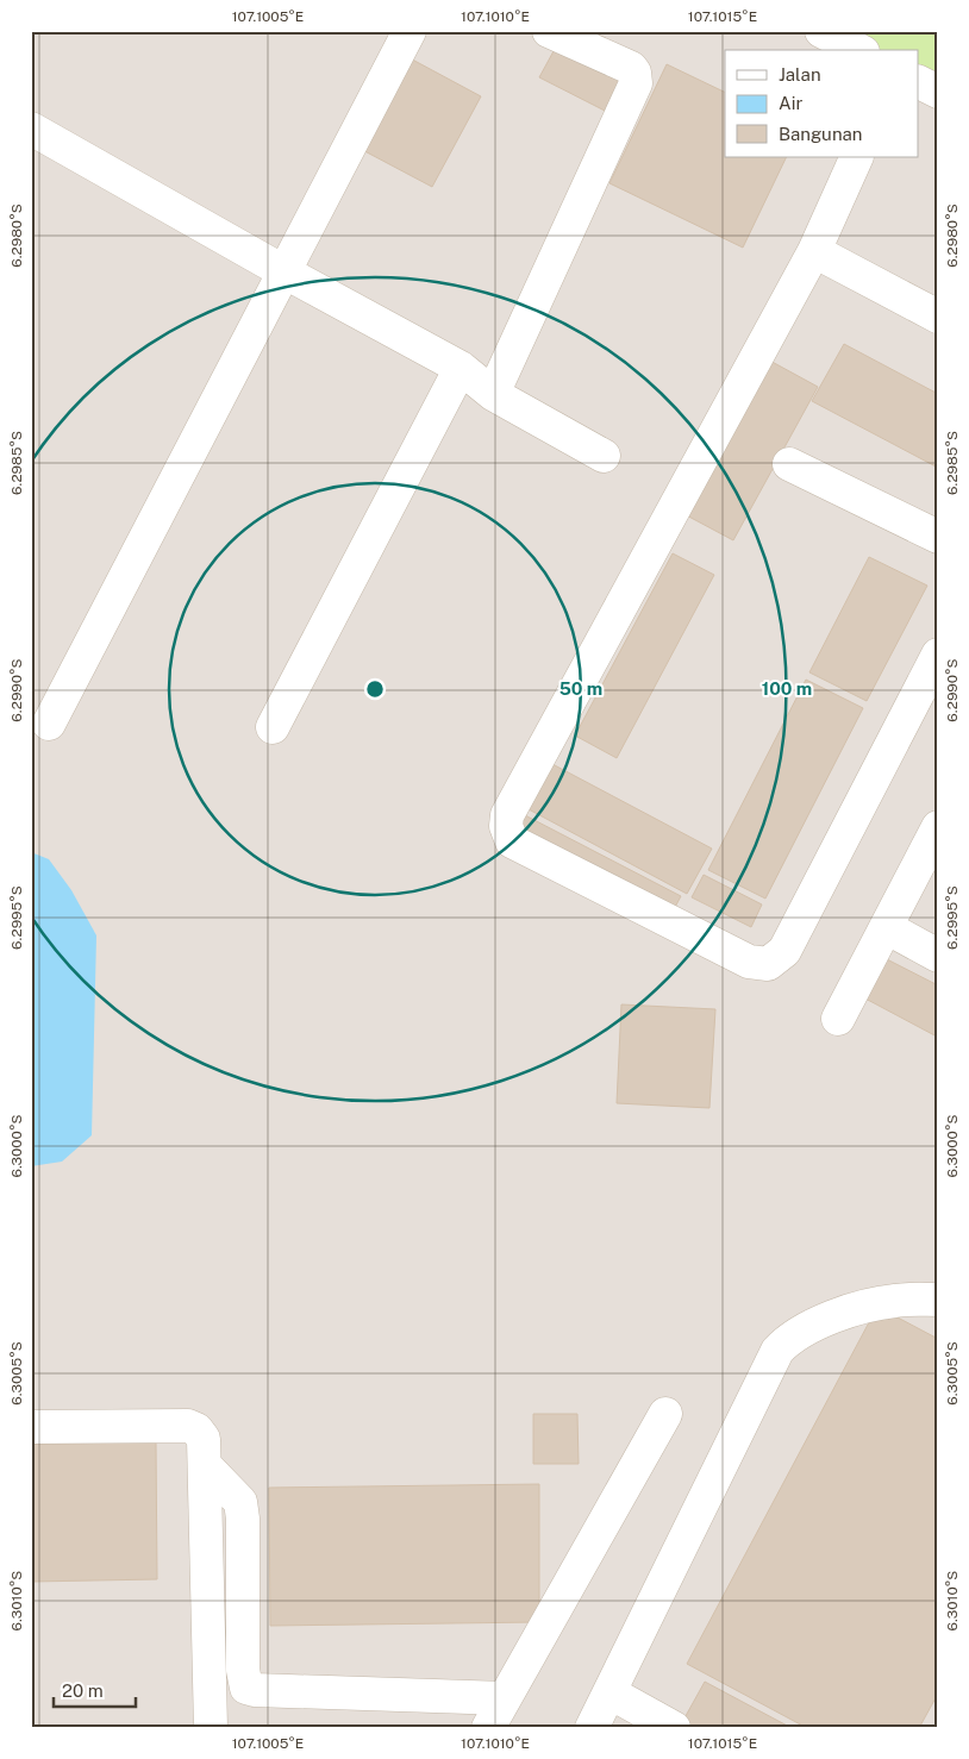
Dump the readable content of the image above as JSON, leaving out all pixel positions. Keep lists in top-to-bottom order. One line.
{"legend":["Jalan","Air","Bangunan"],"scale_bar":"20 m","coordinates":["107.1005°E","107.1010°E","107.1015°E","6.2980°S","6.2985°S","6.2990°S","6.2995°S","6.3000°S","6.3005°S","6.3010°S"],"rings":["50 m","100 m"]}
